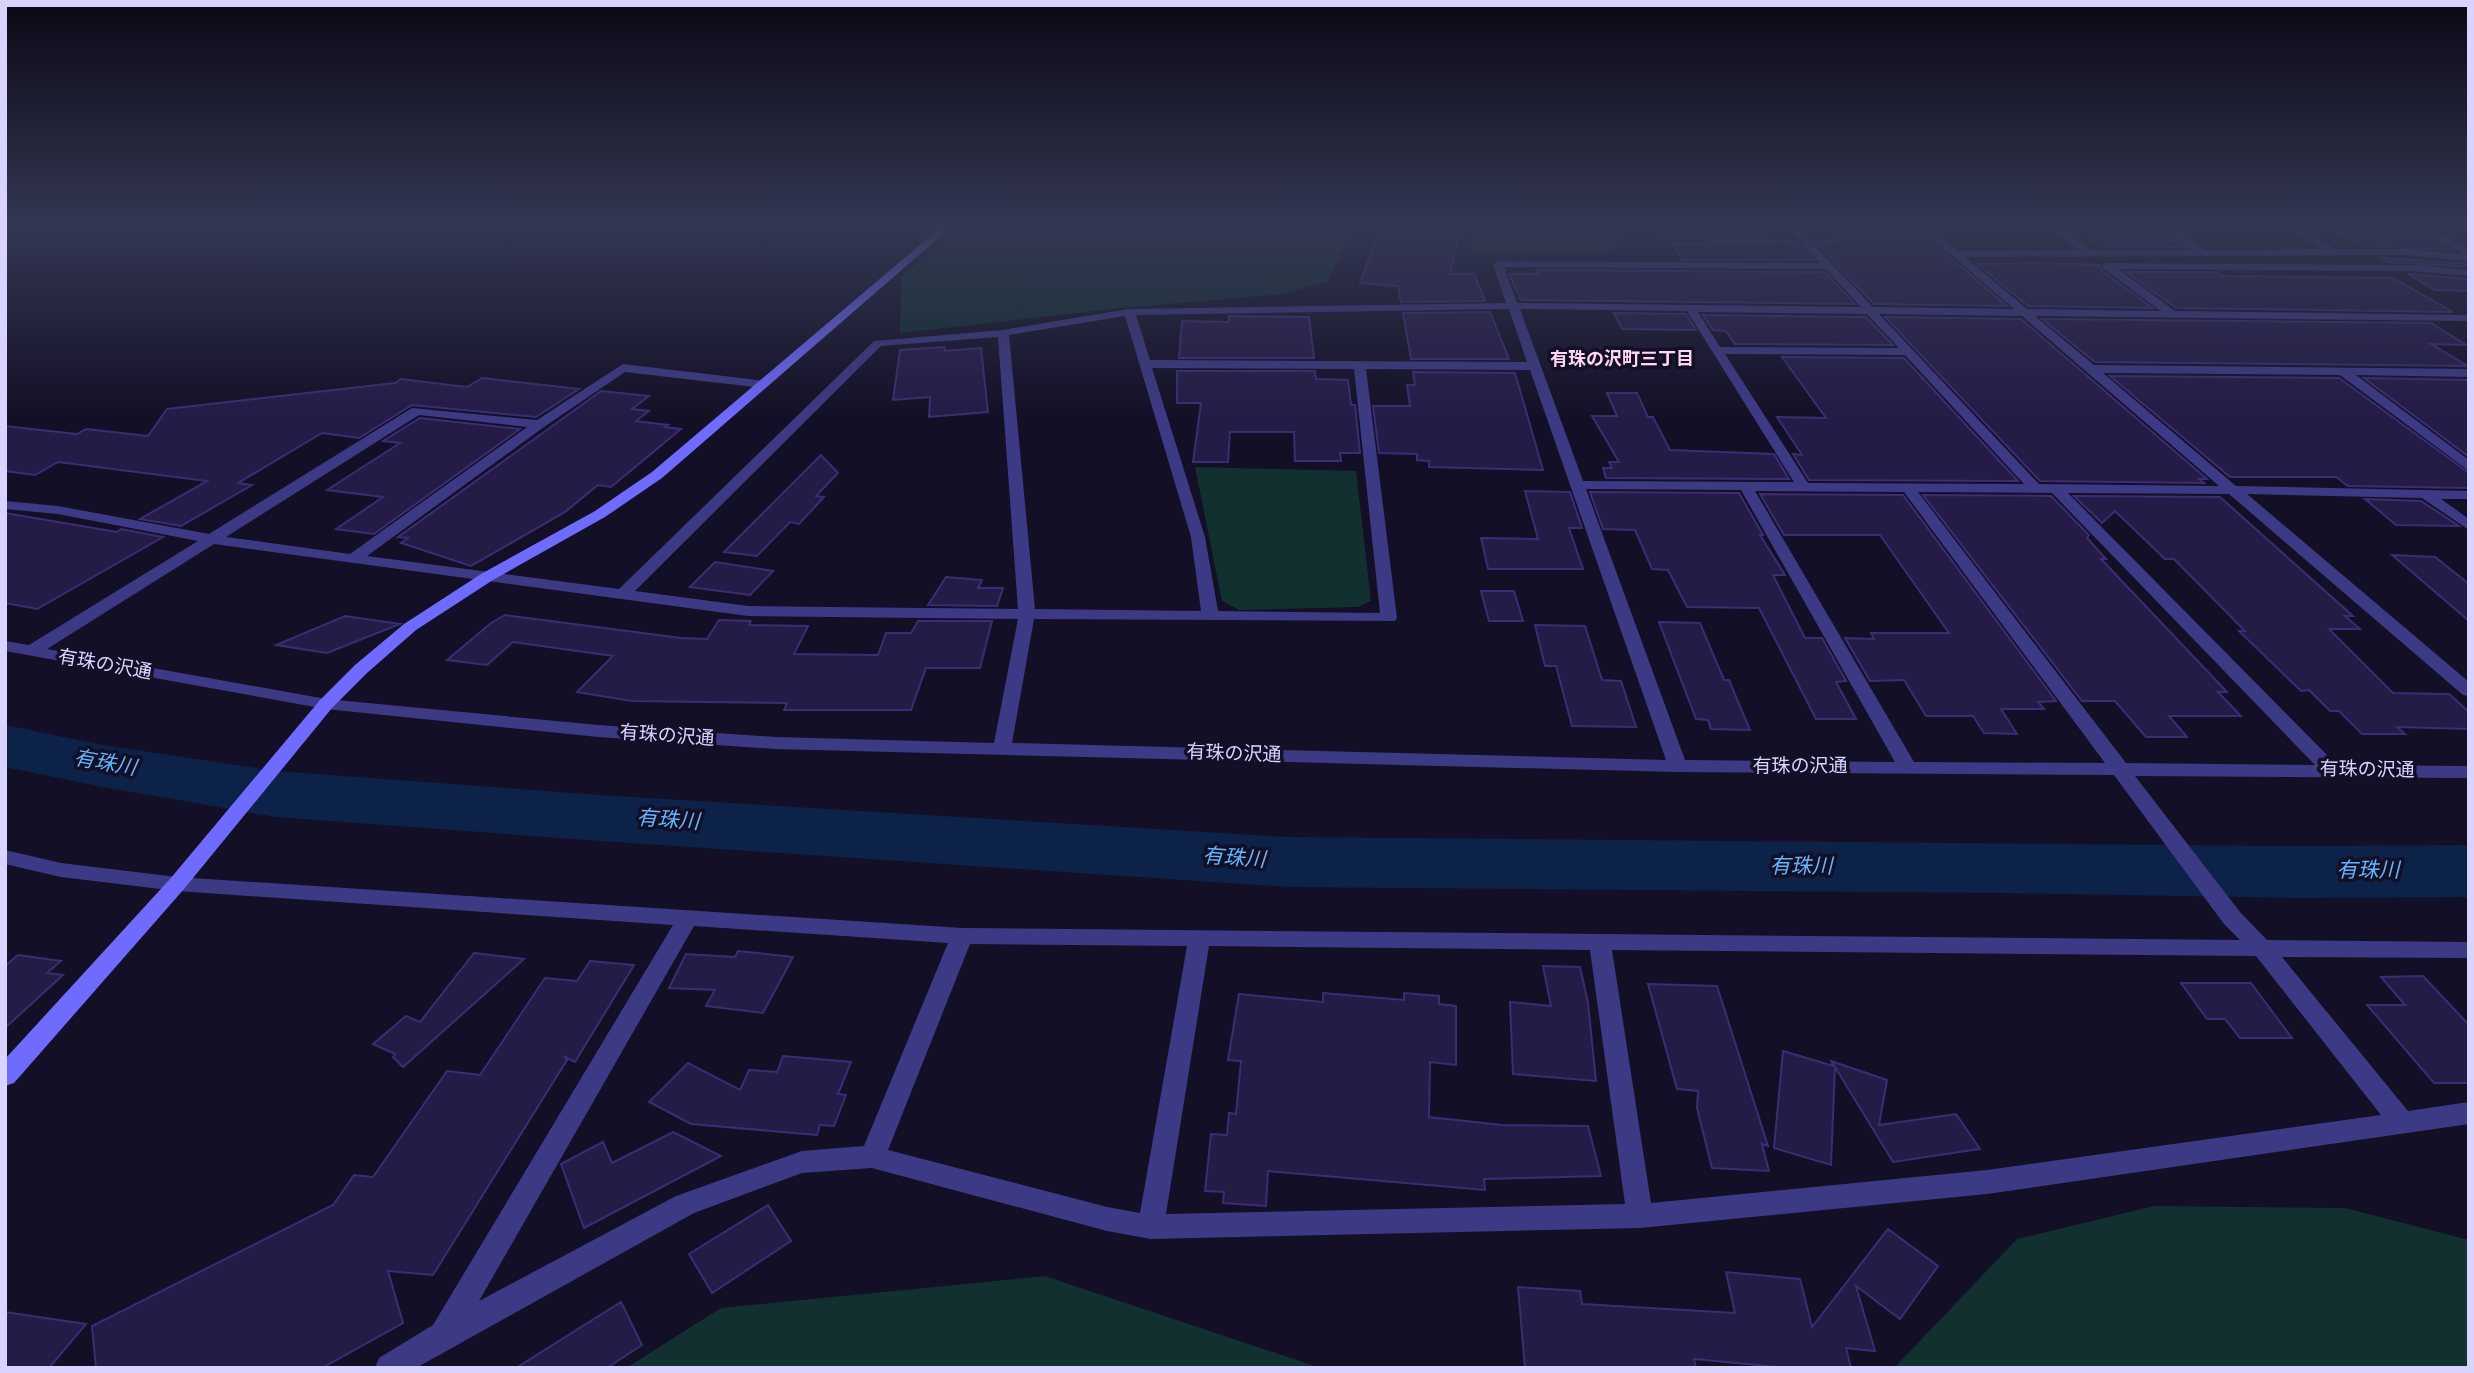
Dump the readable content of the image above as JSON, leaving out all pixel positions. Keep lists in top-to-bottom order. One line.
{"streets":{"street":["有珠の沢通"]},"districts":["有珠の沢町三丁目"],"water":["有珠川"]}
